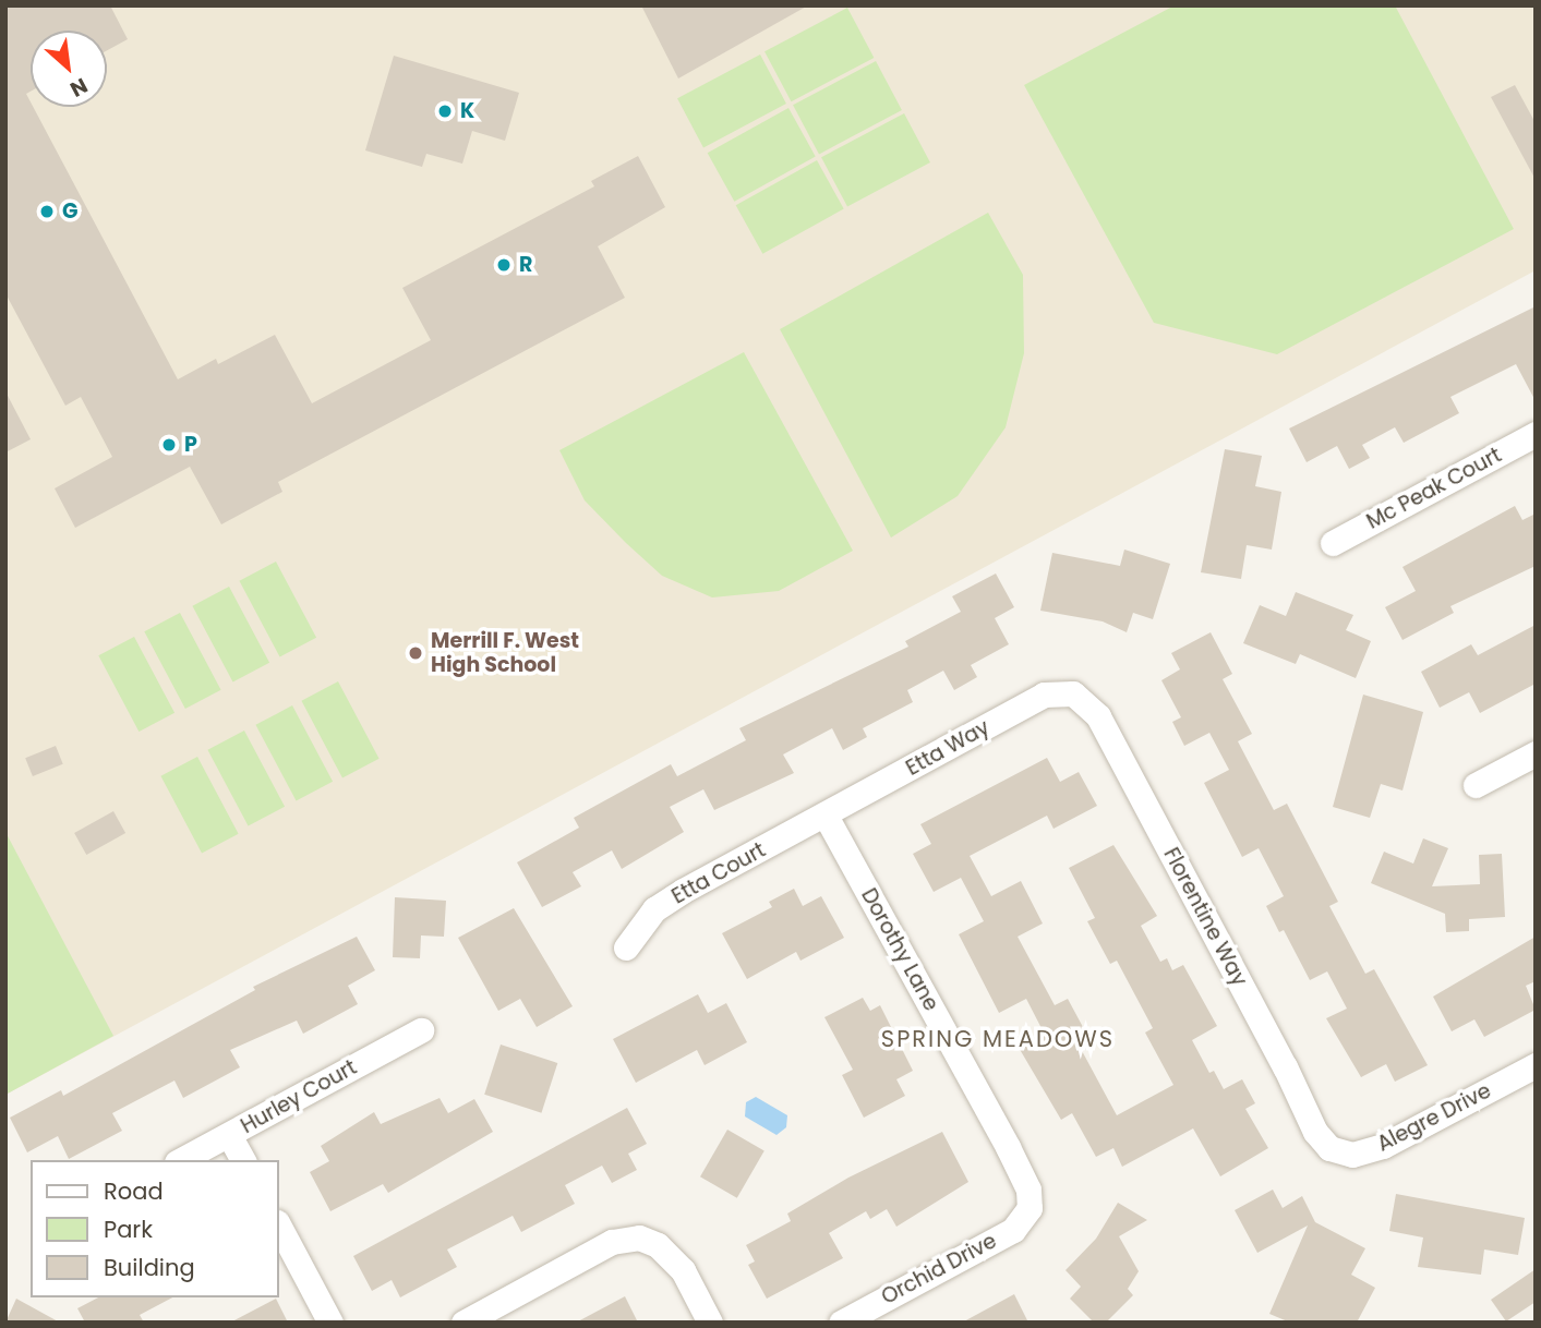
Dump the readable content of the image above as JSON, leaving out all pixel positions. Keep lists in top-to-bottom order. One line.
{"streets":{"street":["Mc Peak Court","Etta Way","Etta Court","Florentine Way","Dorothy Lane","Hurley Court","Alegre Drive","Orchid Drive"]},"crossings":[["Etta Way","Etta Court"],["Etta Way","Florentine Way"],["Etta Way","Dorothy Lane"],["Etta Court","Dorothy Lane"],["Florentine Way","Alegre Drive"],["Dorothy Lane","Orchid Drive"]],"districts":["SPRING MEADOWS"],"places":["K","G","R","P","Merrill F. West High School"],"legend":["Road","Park","Building"],"north":"bottom right"}
